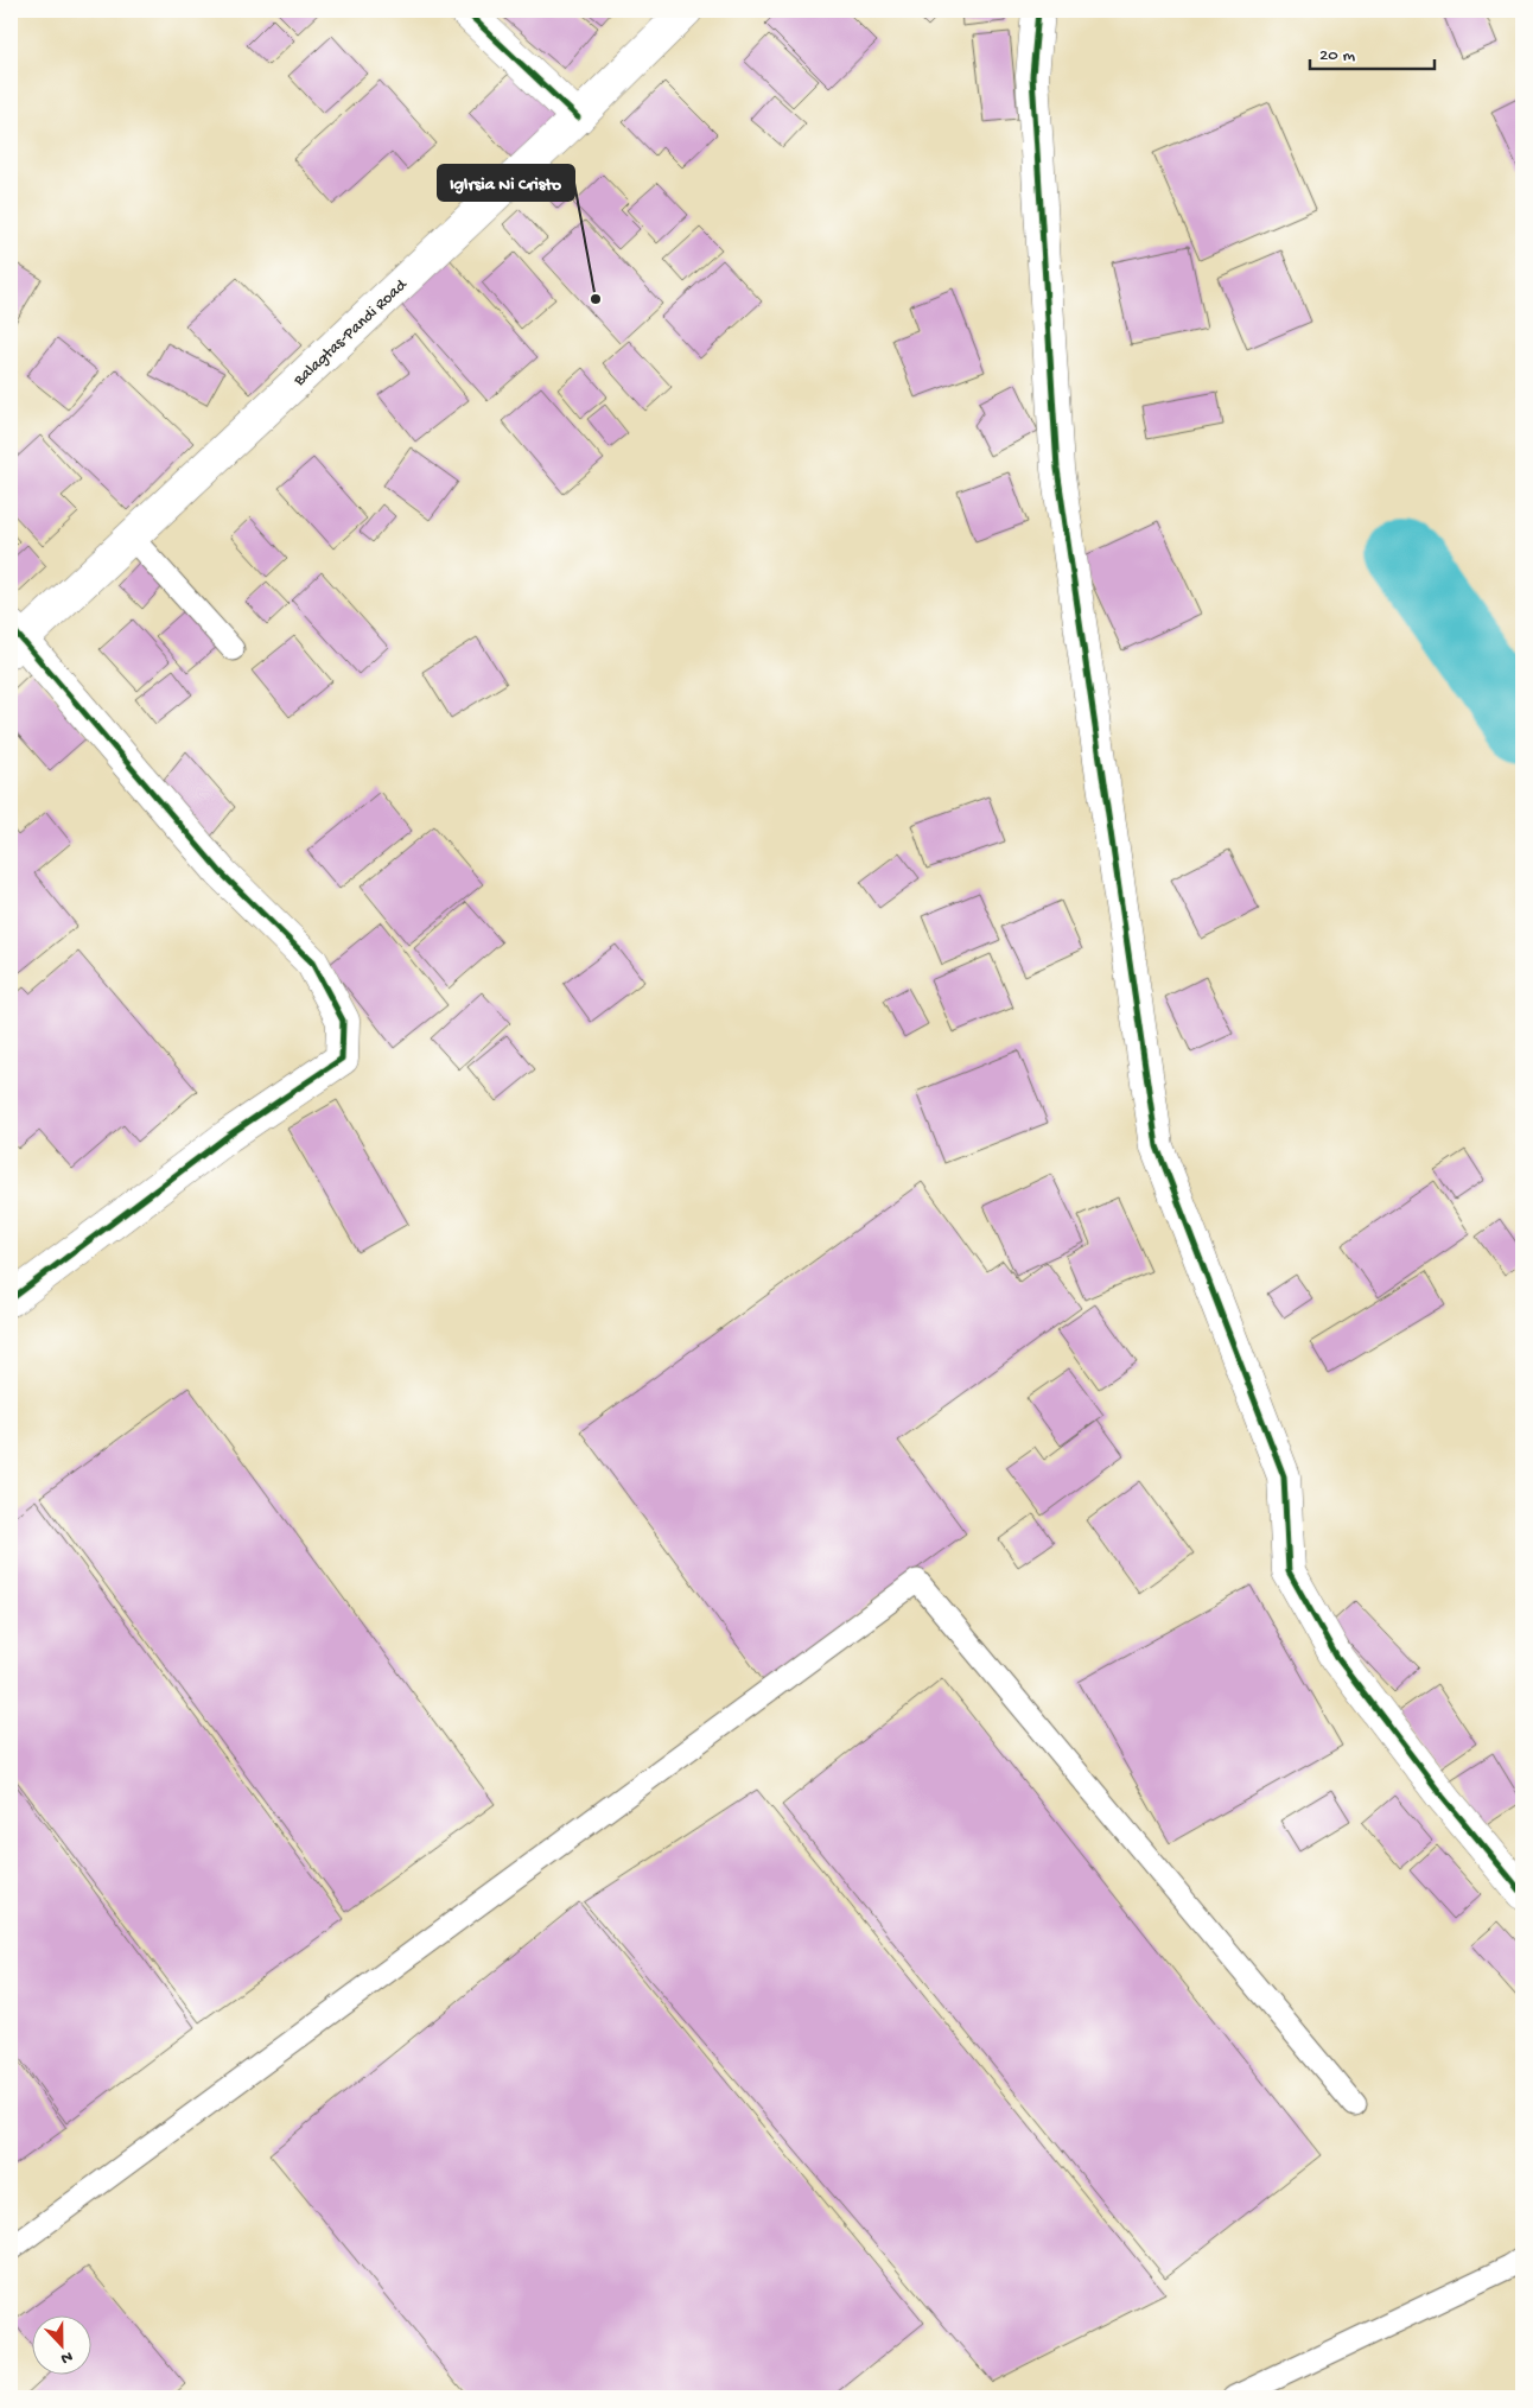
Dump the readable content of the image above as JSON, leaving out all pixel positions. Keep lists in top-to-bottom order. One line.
{"streets":{"street":["Balagtas-Pandi Road"]},"places":["Iglrsia Ni Cristo"],"scale_bar":"20 m","north":"bottom"}
